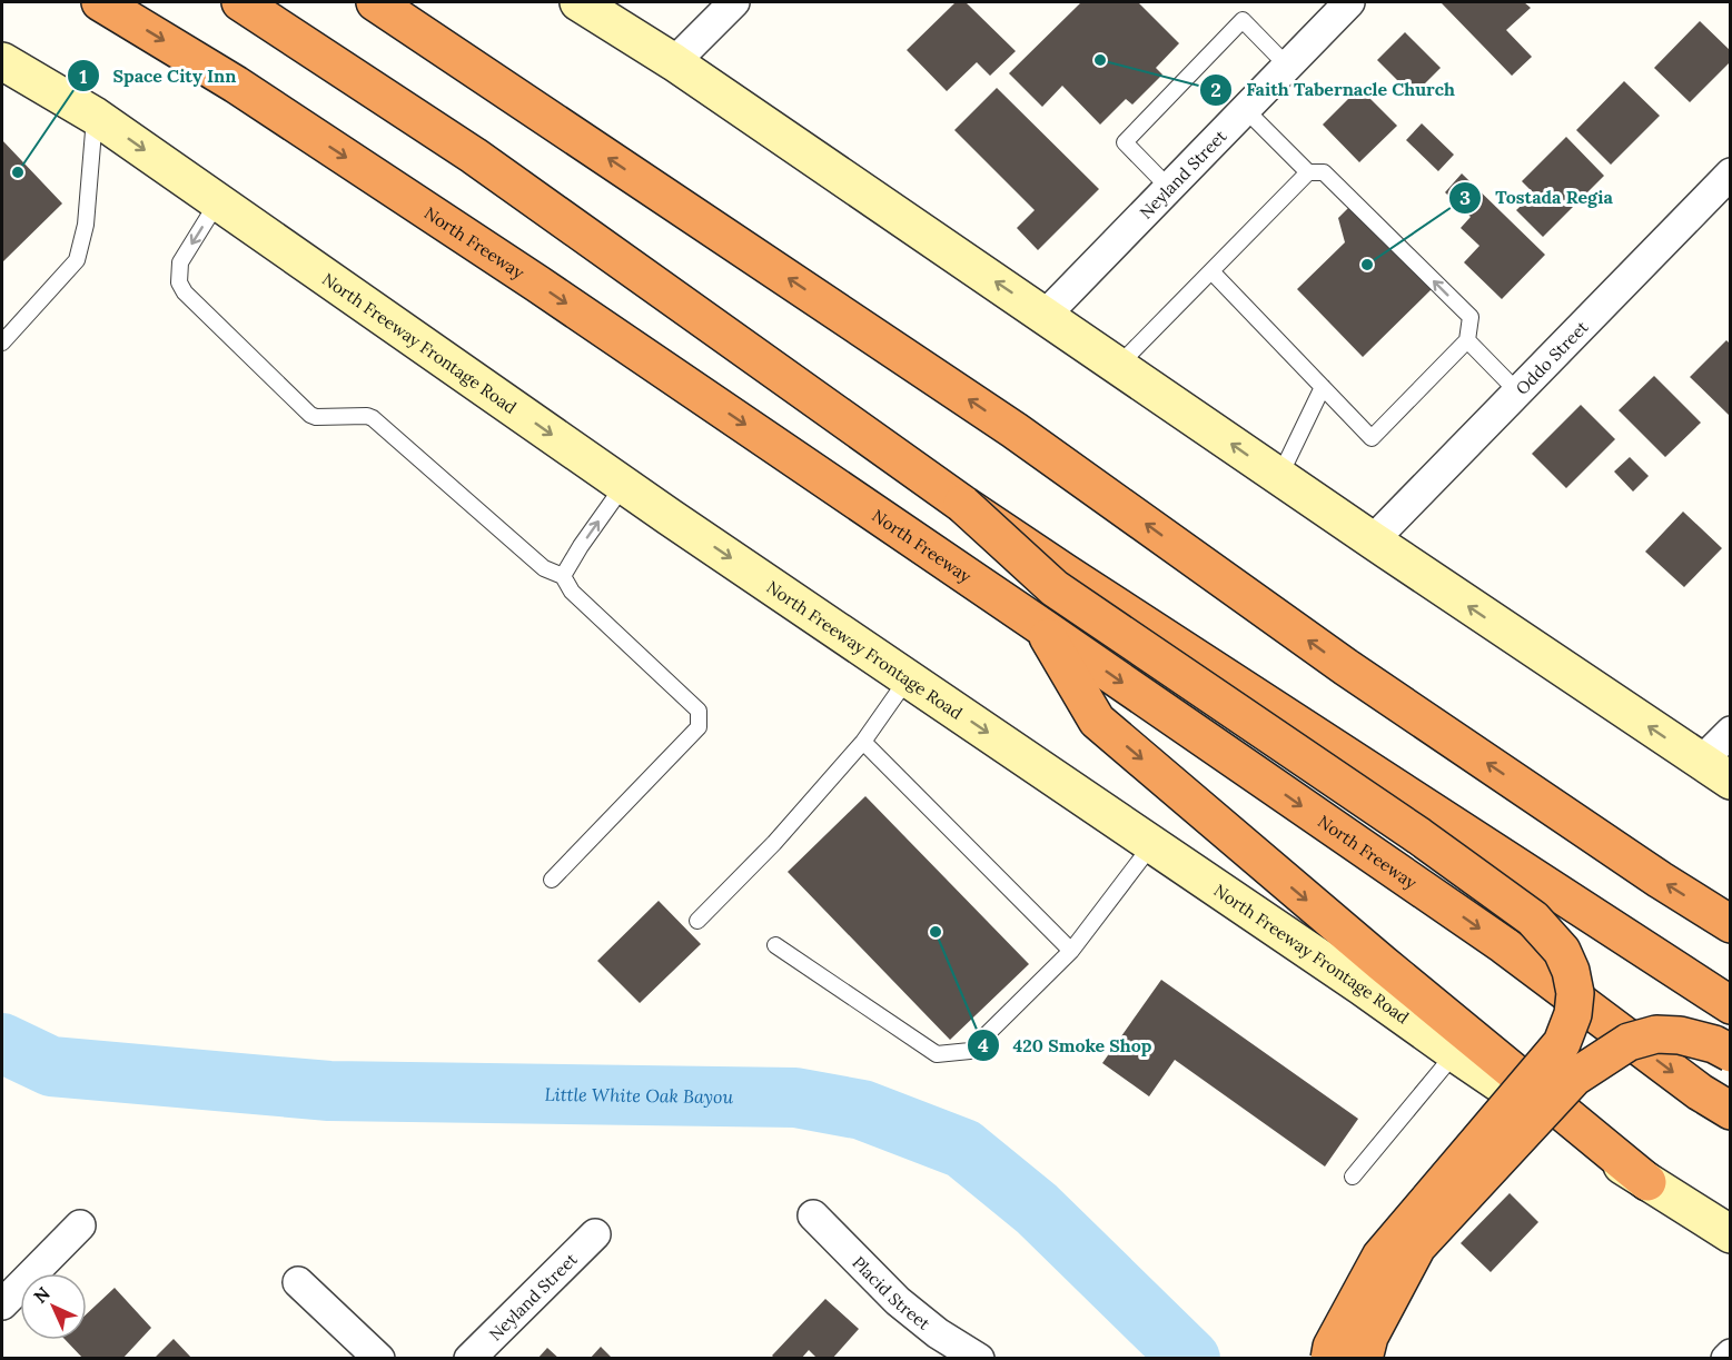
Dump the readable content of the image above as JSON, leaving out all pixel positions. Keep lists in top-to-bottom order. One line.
{"streets":{"highway":["North Freeway"],"main road":["North Freeway Frontage Road"],"street":["Neyland Street","Oddo Street","Placid Street"]},"one_way":["North Freeway Frontage Road"],"water":["Little White Oak Bayou"],"places":["Faith Tabernacle Church","Space City Inn","Tostada Regia","420 Smoke Shop"],"north":"top left"}
